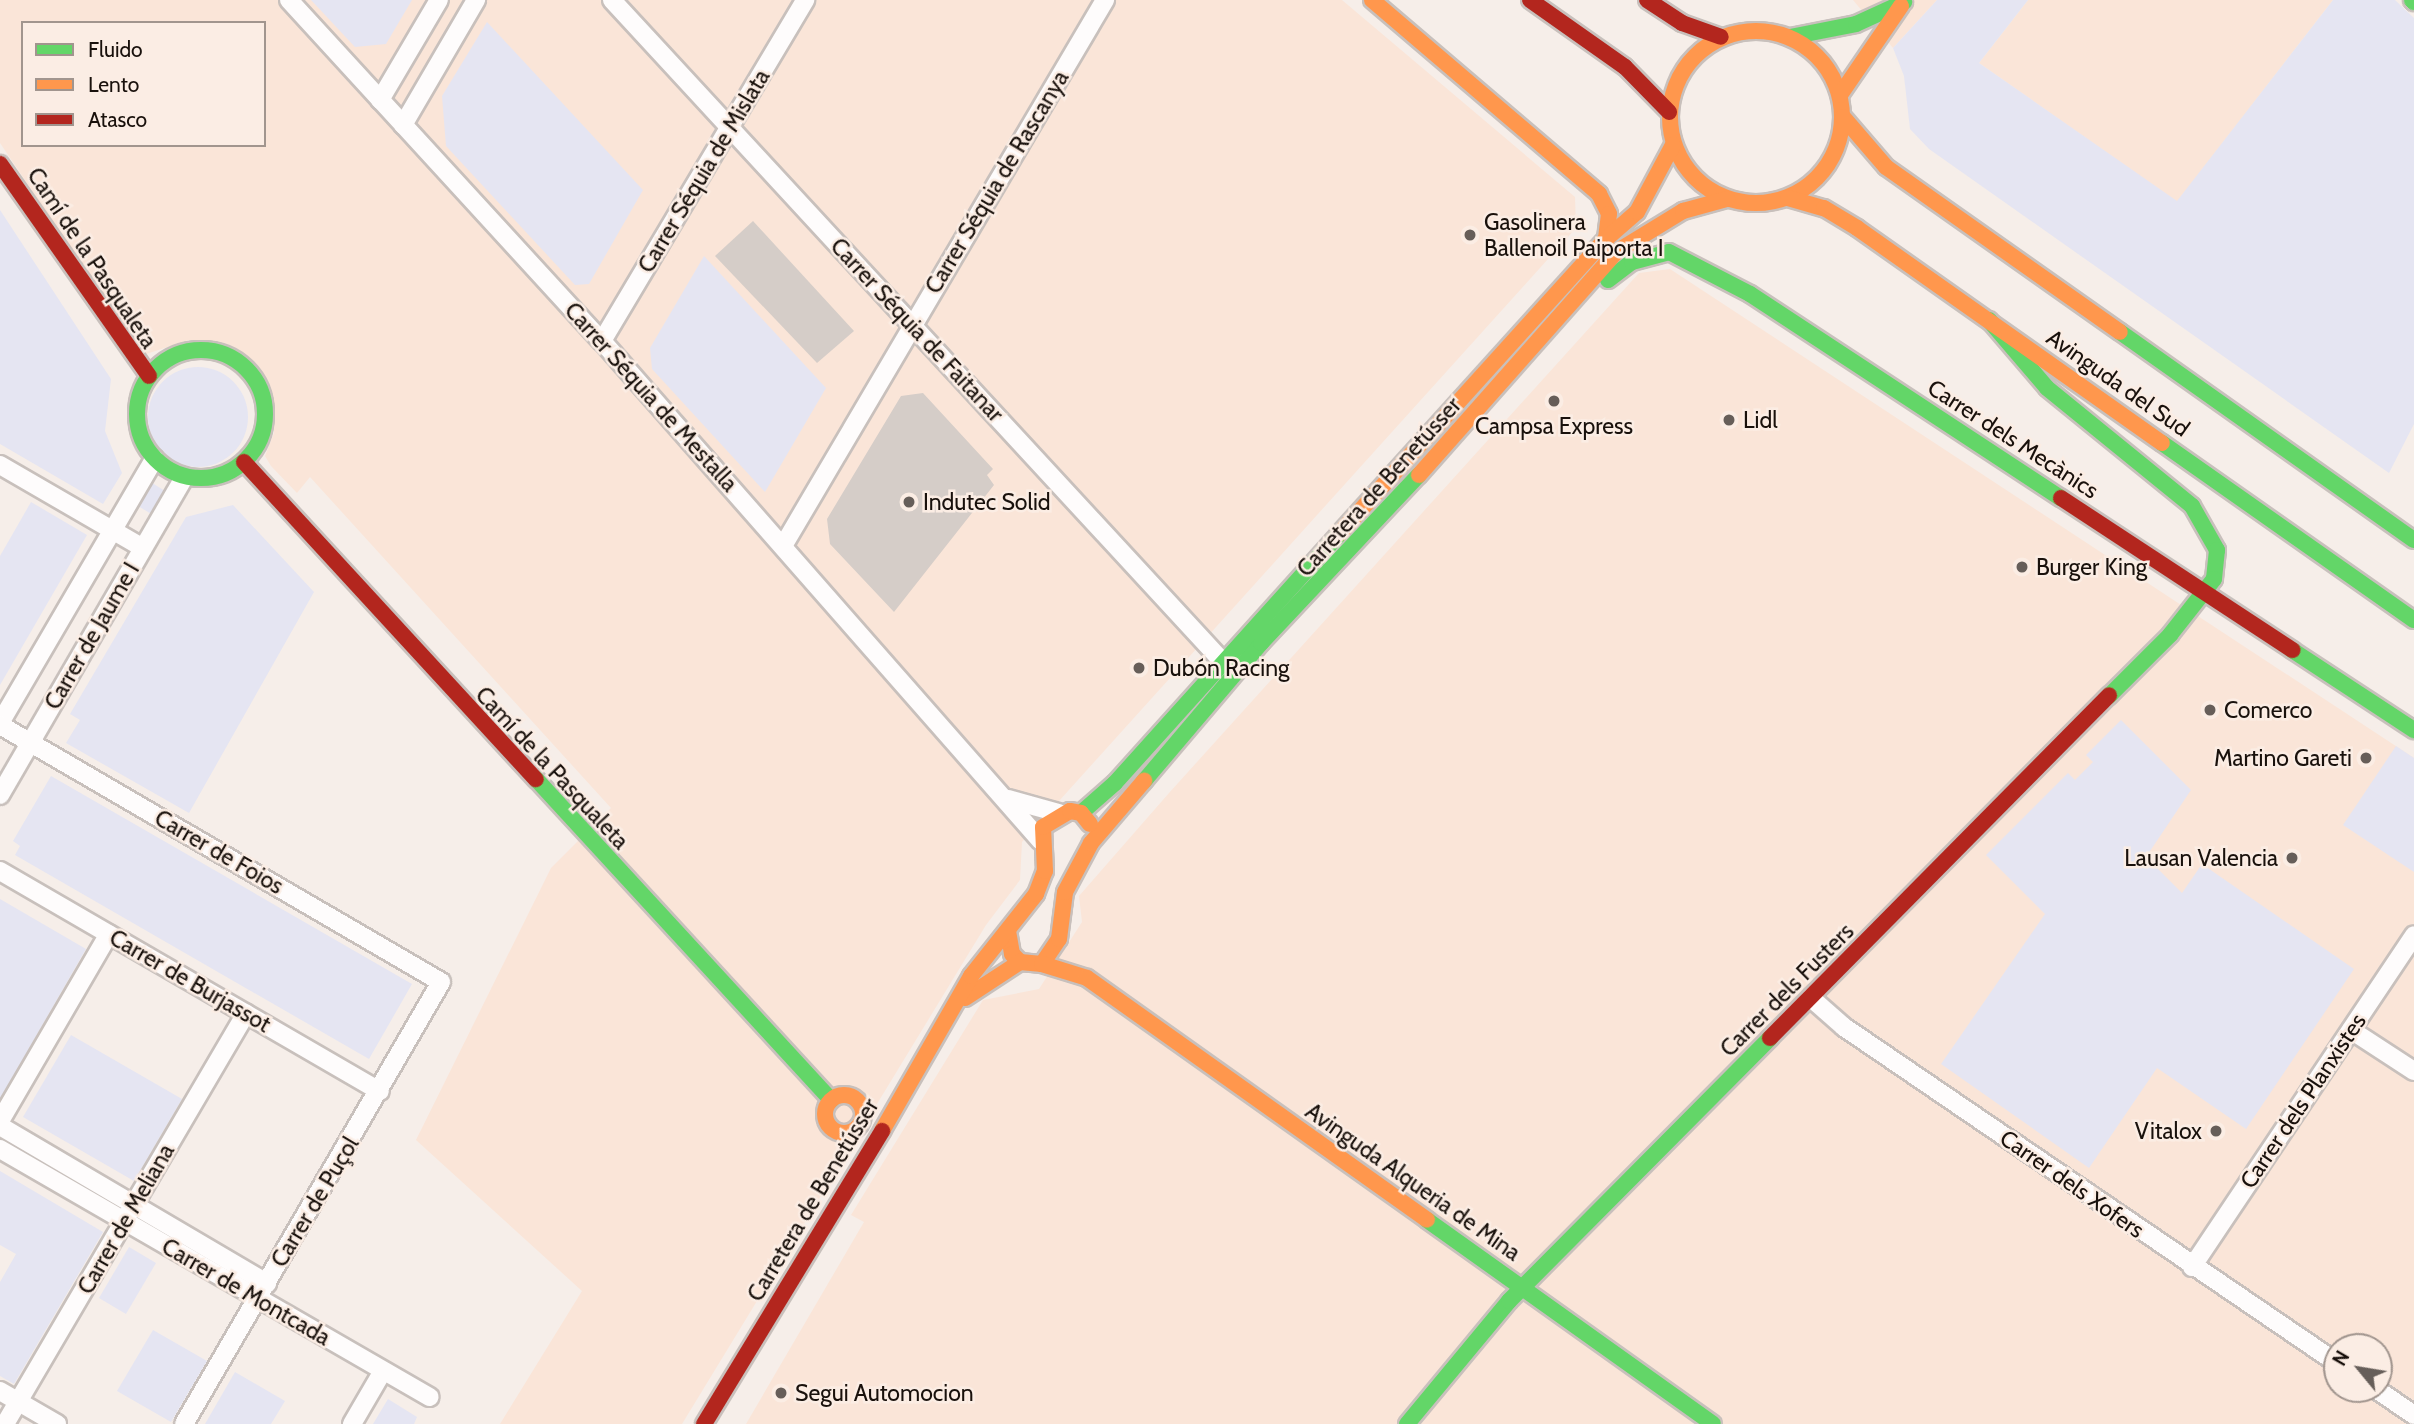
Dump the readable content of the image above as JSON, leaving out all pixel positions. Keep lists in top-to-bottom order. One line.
{"streets":{"street":["Carrer Séquia de Mislata","Carrer Séquia de Rascanya","Camí de la Pasqualeta","Carrer Séquia de Faitanar","Avinguda del Sud","Carrer Séquia de Mestalla","Carrer dels Mecànics","Carretera de Benetússer","Carrer de Jaume I","Carrer de Foios","Carrer de Burjassot","Carrer dels Fusters","Carrer dels Planxistes","Avinguda Alqueria de Mina","Carrer dels Xofers","Carrer de Puçol","Carrer de Meliana","Carrer de Montcada"]},"crossings":[["Carrer Séquia de Mislata","Carrer Séquia de Faitanar"],["Carrer Séquia de Mislata","Carrer Séquia de Mestalla"],["Carrer Séquia de Rascanya","Carrer Séquia de Faitanar"],["Carrer Séquia de Rascanya","Carrer Séquia de Mestalla"],["Camí de la Pasqualeta","Carrer de Jaume I"],["Carrer Séquia de Faitanar","Carretera de Benetússer"],["Avinguda del Sud","Carretera de Benetússer"],["Carrer Séquia de Mestalla","Carretera de Benetússer"],["Carrer dels Mecànics","Carretera de Benetússer"],["Carrer dels Mecànics","Carrer dels Fusters"],["Carretera de Benetússer","Avinguda Alqueria de Mina"],["Carrer de Jaume I","Carrer de Foios"],["Carrer de Foios","Carrer de Puçol"],["Carrer de Burjassot","Carrer de Puçol"],["Carrer de Burjassot","Carrer de Meliana"],["Carrer dels Fusters","Avinguda Alqueria de Mina"],["Carrer dels Fusters","Carrer dels Xofers"],["Carrer dels Planxistes","Carrer dels Xofers"],["Carrer de Puçol","Carrer de Montcada"],["Carrer de Meliana","Carrer de Montcada"]],"places":["Gasolinera Ballenoil Paiporta I","Campsa Express","Lidl","Indutec Solid","Burger King","Dubón Racing","Comerco","Martino Gareti","Lausan Valencia","Vitalox","Segui Automocion"],"legend":["Fluido","Lento","Atasco"],"north":"top left"}
